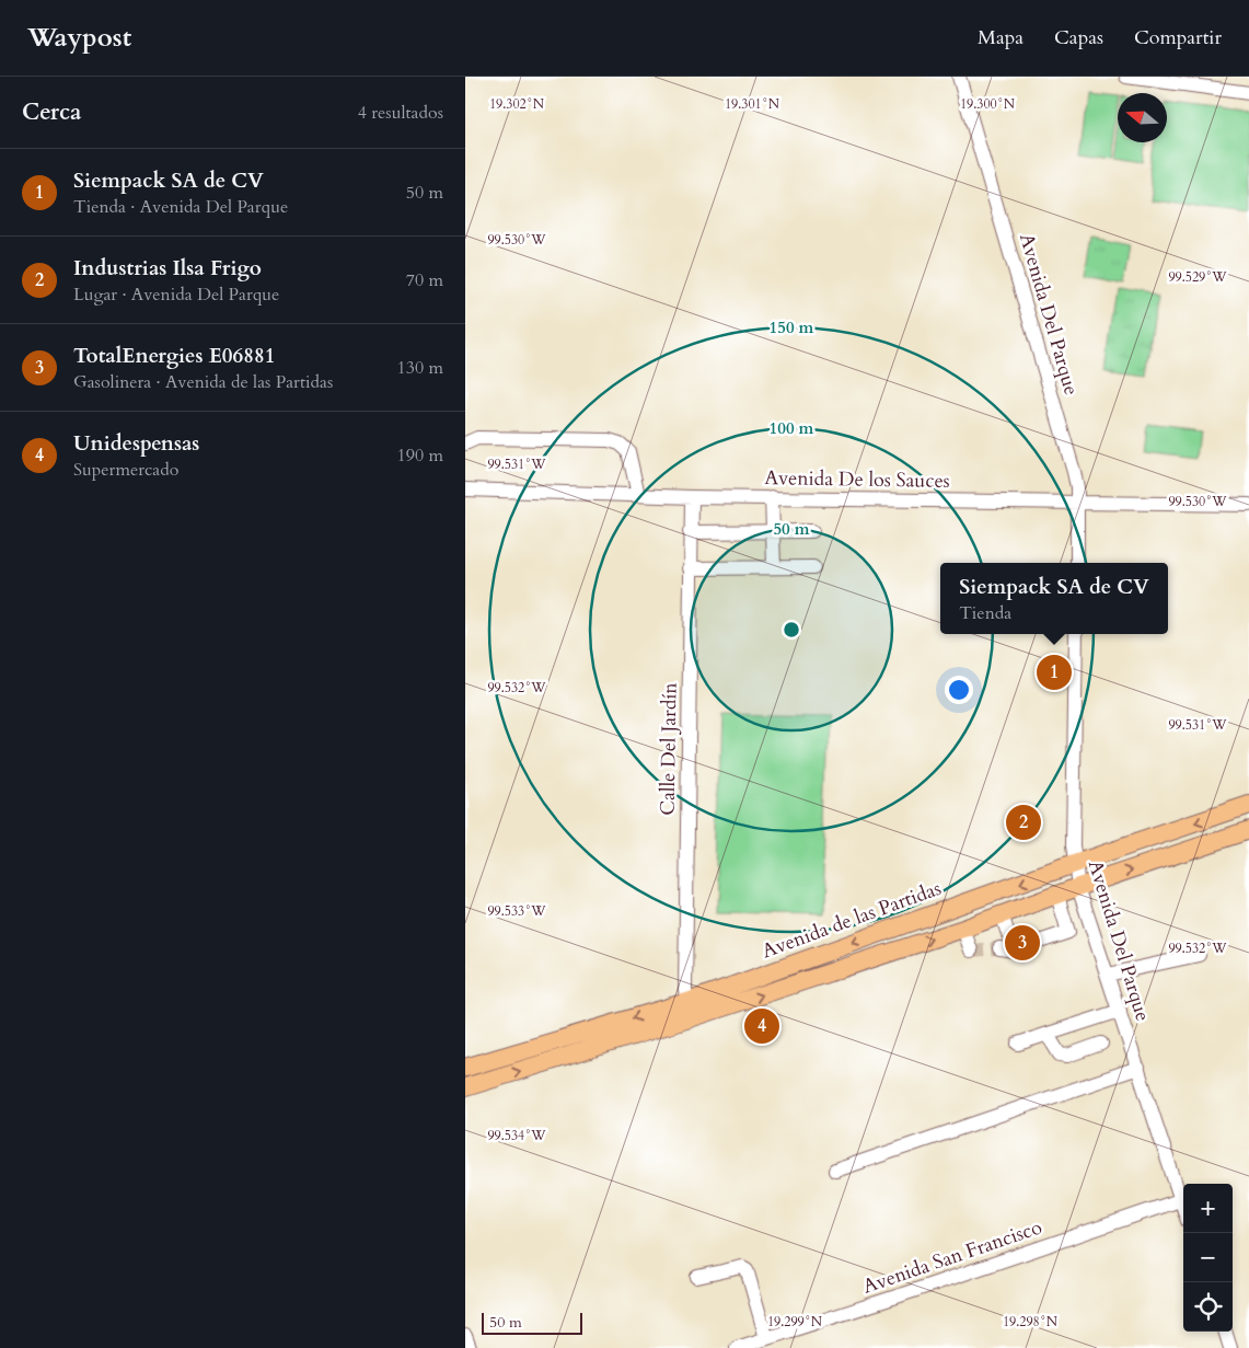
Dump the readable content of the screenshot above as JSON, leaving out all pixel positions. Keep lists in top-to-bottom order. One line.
{"streets":{"main road":["Avenida de las Partidas"],"street":["Avenida Del Parque","Avenida De los Sauces","Calle Del Jardín","Avenida San Francisco"]},"crossings":[["Avenida Del Parque","Avenida De los Sauces"],["Avenida Del Parque","Avenida de las Partidas"],["Avenida Del Parque","Avenida San Francisco"],["Avenida De los Sauces","Calle Del Jardín"],["Calle Del Jardín","Avenida de las Partidas"]],"scale_bar":"50 m","north":"left","page":{"header":"Waypost","nav":["Mapa","Capas","Compartir"],"heading":["Cerca","4 resultados"],"list":[{"mark":"1","name":"Siempack SA de CV","note":"Tienda · Avenida Del Parque","value":"50 m"},{"mark":"2","name":"Industrias Ilsa Frigo","note":"Lugar · Avenida Del Parque","value":"70 m"},{"mark":"3","name":"TotalEnergies E06881","note":"Gasolinera · Avenida de las Partidas","value":"130 m"},{"mark":"4","name":"Unidespensas","note":"Supermercado","value":"190 m"}],"popup":["Siempack SA de CV","Tienda"],"pins":["1","2","3","4"],"map_buttons":["+","−"],"scale":"50 m"},"coordinates":["19.302°N","19.301°N","19.300°N","99.530°W","99.529°W","99.531°W","99.532°W","99.533°W","99.534°W","19.299°N","19.298°N"],"rings":["150 m","100 m","50 m"]}
